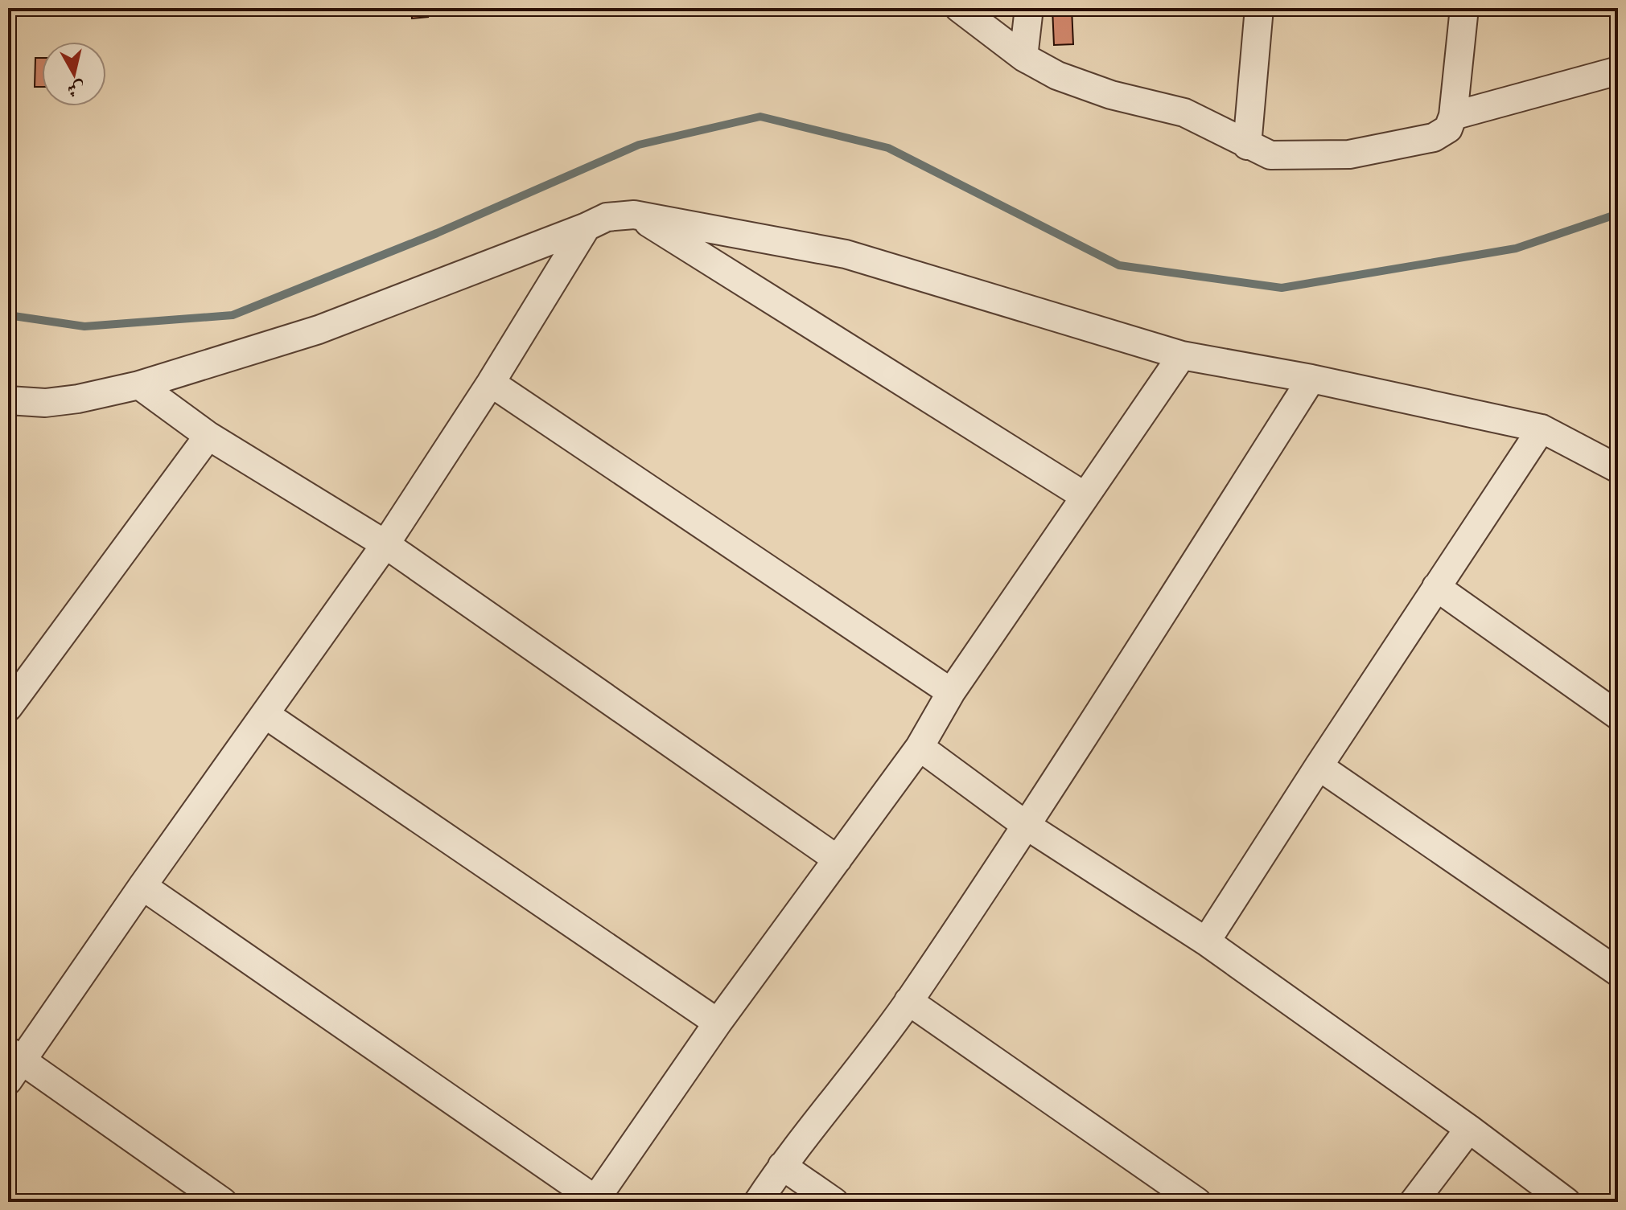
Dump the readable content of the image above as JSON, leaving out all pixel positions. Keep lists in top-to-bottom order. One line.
{"north":"bottom"}
